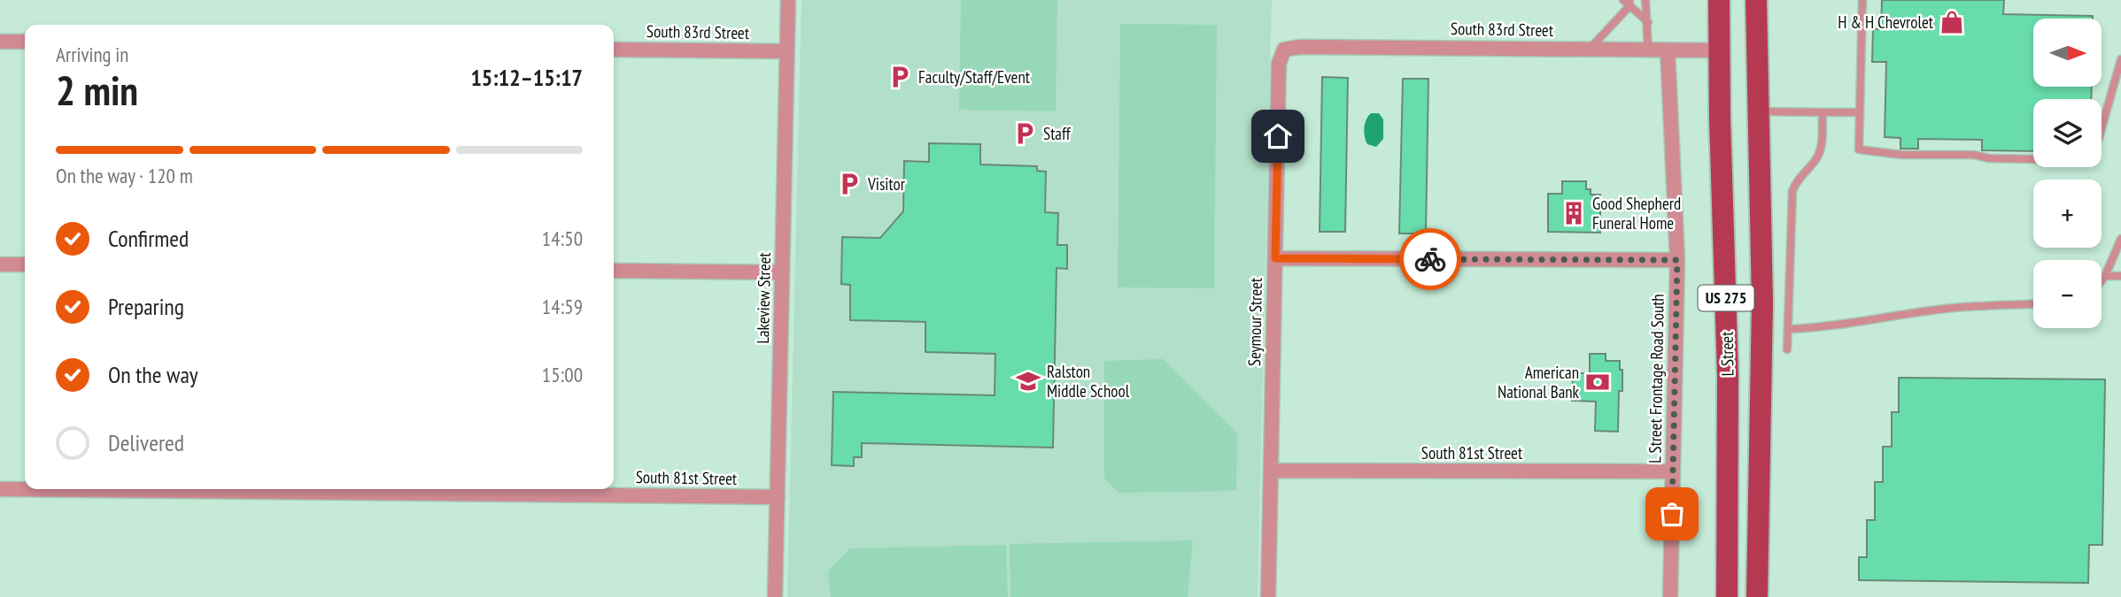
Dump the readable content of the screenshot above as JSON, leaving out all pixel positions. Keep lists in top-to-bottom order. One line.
{"streets":{"main road":["US 275","L Street"],"street":["South 83rd Street","Lakeview Street","Seymour Street","L Street Frontage Road South","South 81st Street"]},"crossings":[["South 83rd Street","Lakeview Street"],["South 83rd Street","Seymour Street"],["South 83rd Street","L Street"],["South 83rd Street","L Street Frontage Road South"],["Lakeview Street","South 81st Street"],["Seymour Street","South 81st Street"],["L Street Frontage Road South","South 81st Street"]],"places":{"shop":["H & H Chevrolet"],"parking":["Faculty/Staff/Event","Staff","Visitor"],"building":["Good Shepherd Funeral Home"],"school or university":["Ralston Middle School"],"bank":["American National Bank"]},"north":"right","page":{"map_buttons":["+","−"],"heading":["2 min","Arriving in","15:12–15:17"],"bar":"On the way · 120 m","list":[["Confirmed","14:50"],["Preparing","14:59"],["On the way","15:00"],"Delivered"]}}
